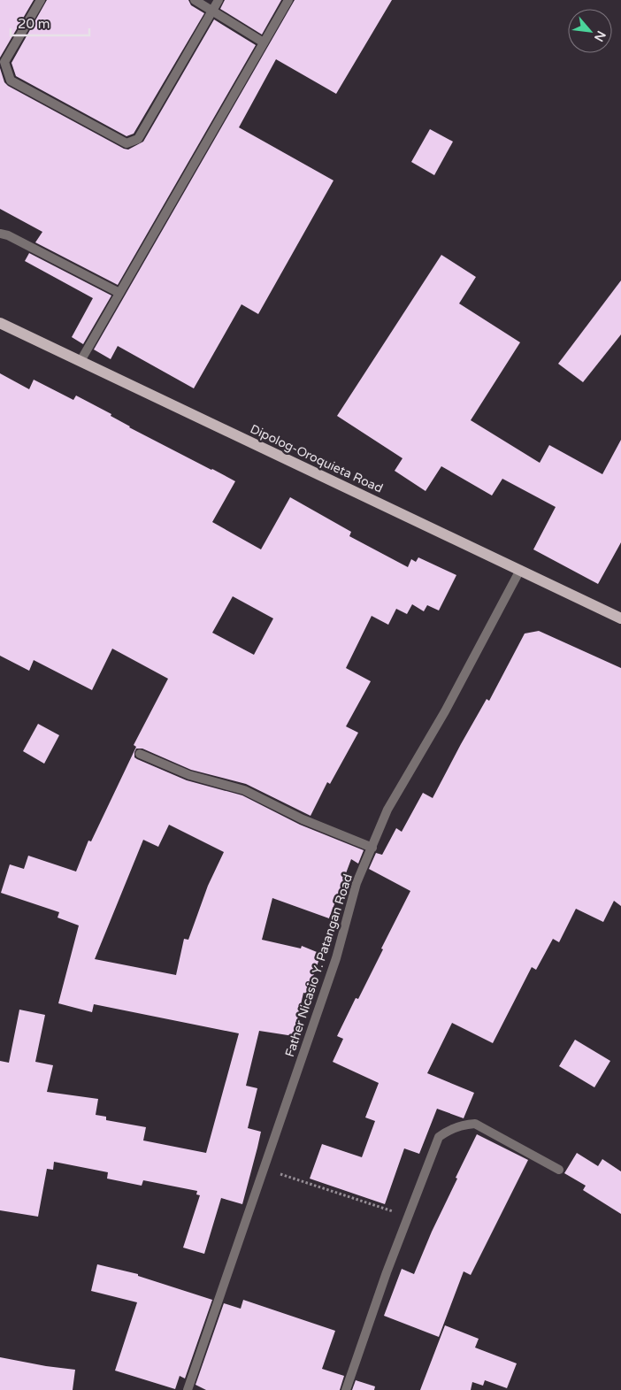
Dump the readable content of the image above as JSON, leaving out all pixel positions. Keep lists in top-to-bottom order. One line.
{"streets":{"main road":["Dipolog-Oroquieta Road"],"street":["Father Nicasio Y. Patangan Road"]},"crossings":[["Dipolog-Oroquieta Road","Father Nicasio Y. Patangan Road"]],"scale_bar":"20 m","north":"bottom right"}
